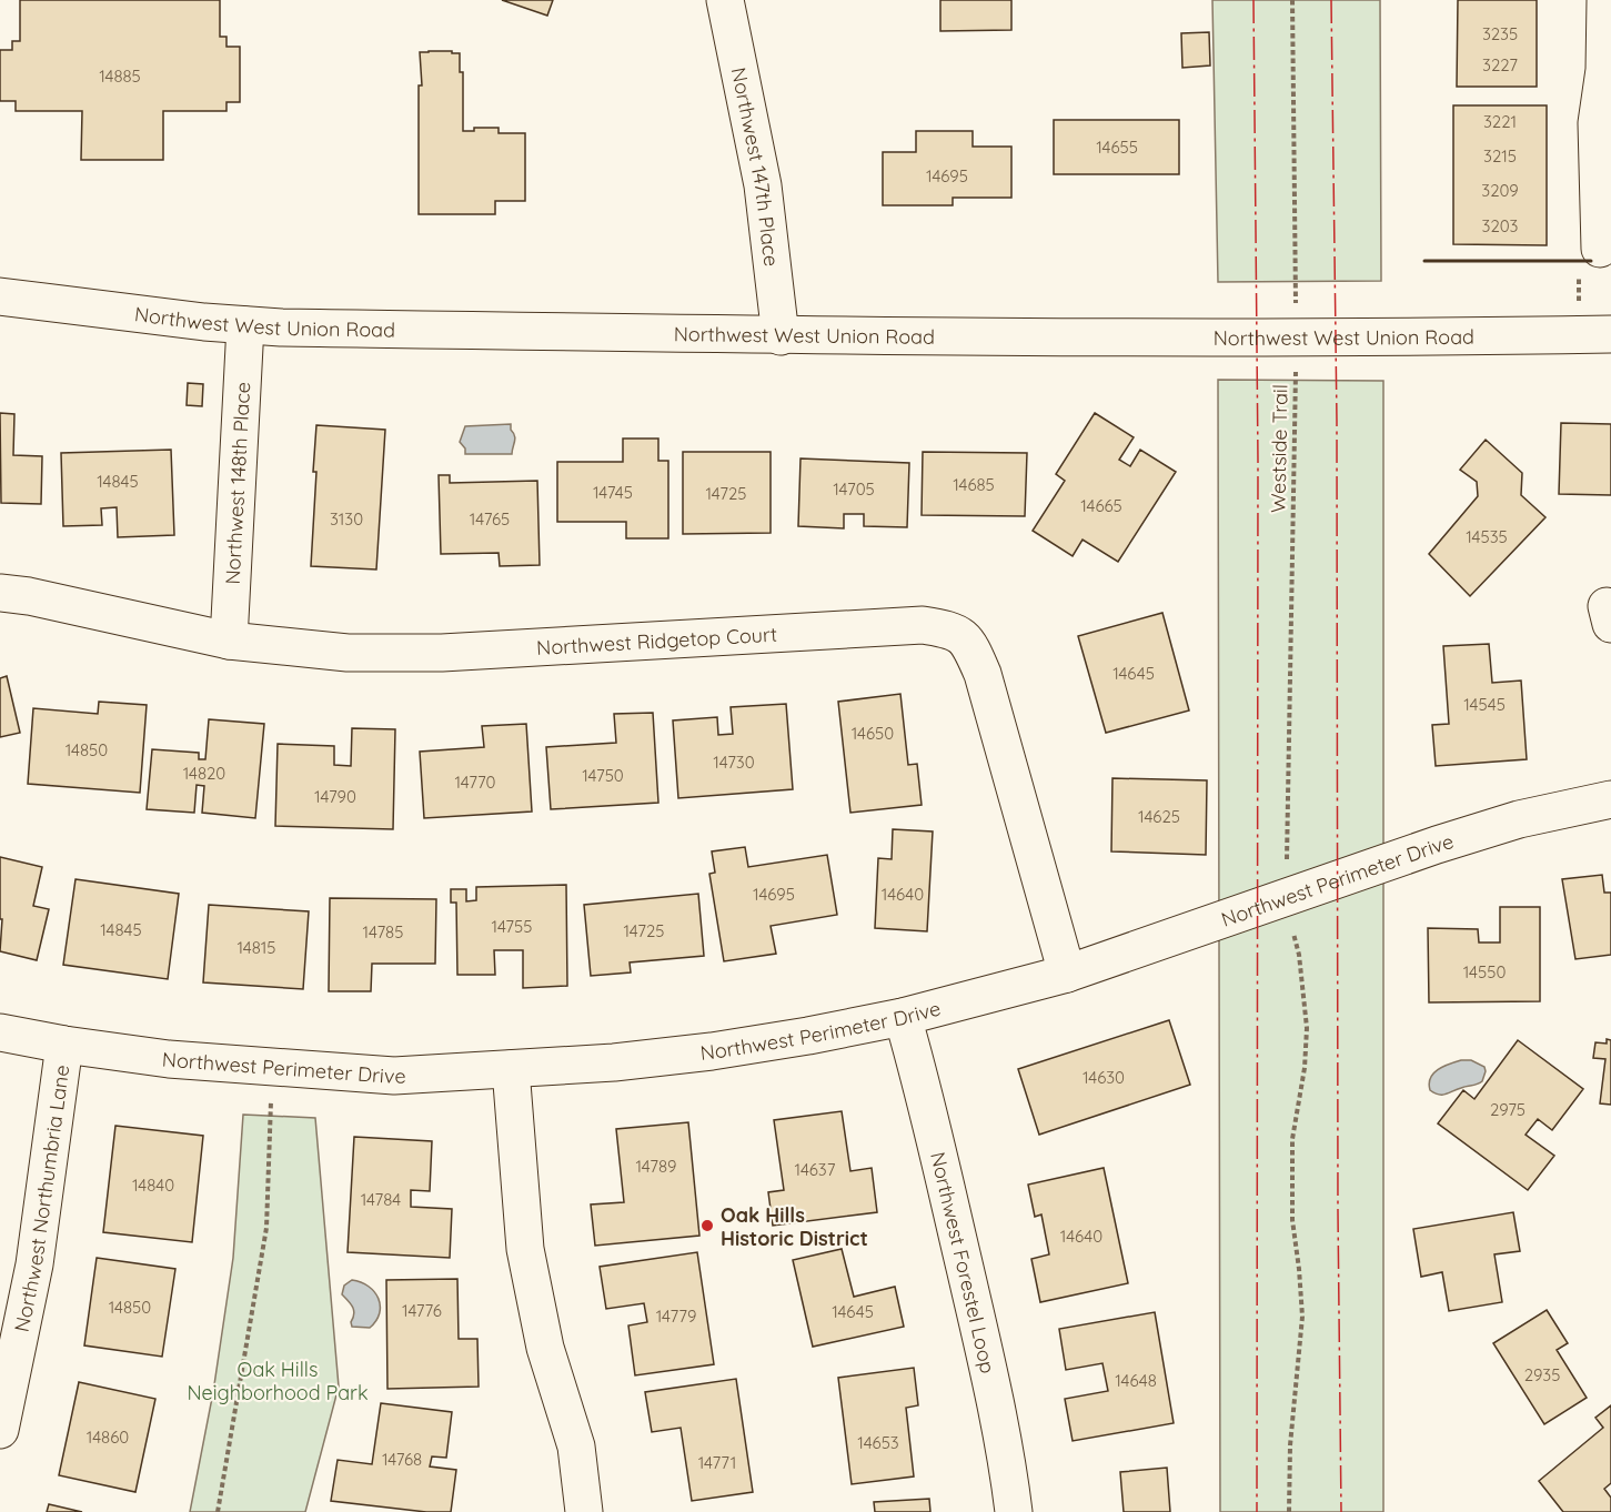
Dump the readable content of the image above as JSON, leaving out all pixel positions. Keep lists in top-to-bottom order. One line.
{"streets":{"street":["Northwest 147th Place","Northwest West Union Road","Northwest 148th Place","Northwest Ridgetop Court","Northwest Perimeter Drive","Northwest Northumbria Lane","Northwest Forestel Loop"],"path":["Westside Trail"]},"crossings":[["Northwest 147th Place","Northwest West Union Road"],["Northwest West Union Road","Westside Trail"],["Northwest West Union Road","Northwest 148th Place"],["Westside Trail","Northwest Perimeter Drive"],["Northwest 148th Place","Northwest Ridgetop Court"],["Northwest Ridgetop Court","Northwest Perimeter Drive"],["Northwest Perimeter Drive","Northwest Northumbria Lane"],["Northwest Perimeter Drive","Northwest Forestel Loop"]],"parks":["Oak Hills Neighborhood Park"],"places":["Oak Hills Historic District"],"house_numbers":["3235","3227","14885","3221","14655","3215","14695","3209","3203","14845","14685","14705","14745","14725","14665","3130","14765","14535","14645","14545","14650","14850","14730","14820","14750","14770","14790","14625","14695","14640","14755","14845","14725","14785","14815","14550","14630","2975","14789","14637","14840","14784","14640","14850","14776","14645","14779","2935","14648","14860","14653","14768","14771"]}
